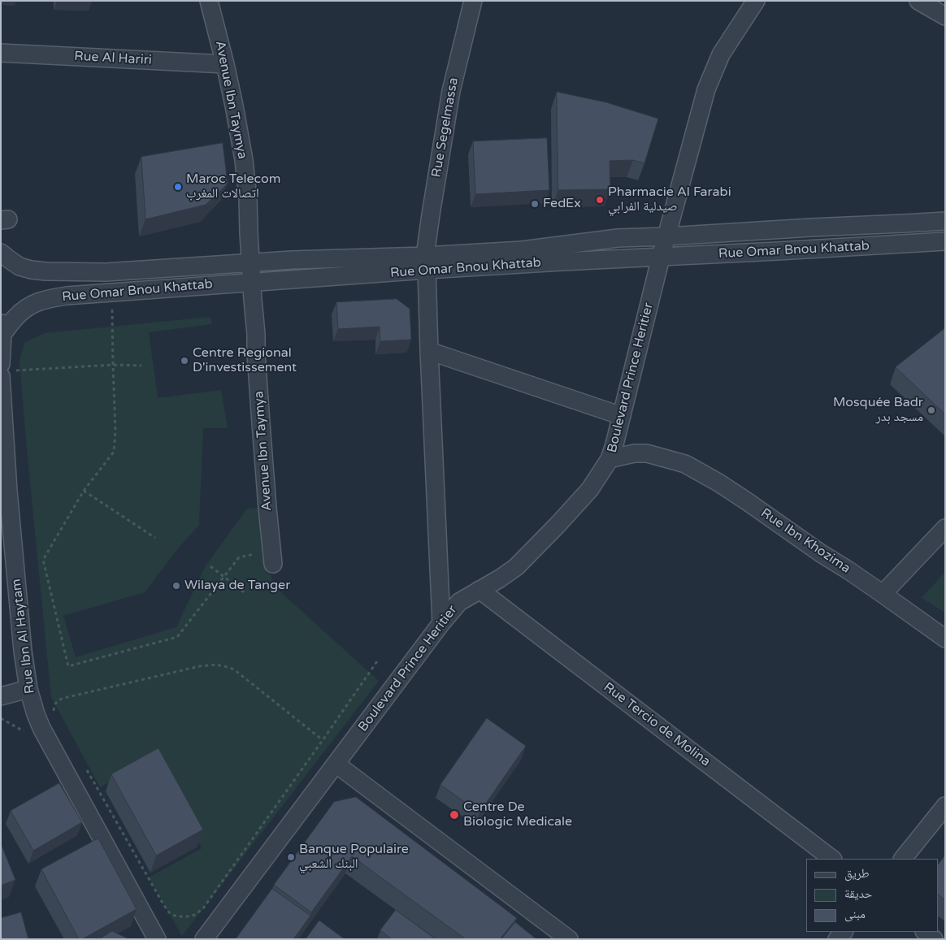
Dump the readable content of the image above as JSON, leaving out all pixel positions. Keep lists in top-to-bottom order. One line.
{"streets":{"street":["Rue Al Hariri","Avenue Ibn Taymya","Rue Segelmassa","Rue Omar Bnou Khattab","Boulevard Prince Heritier","Rue Ibn Khozima","Rue Ibn Al Haytam","Rue Tercio de Molina"]},"crossings":[["Rue Al Hariri","Avenue Ibn Taymya"],["Avenue Ibn Taymya","Rue Omar Bnou Khattab"],["Rue Segelmassa","Rue Omar Bnou Khattab"],["Rue Segelmassa","Boulevard Prince Heritier"],["Rue Omar Bnou Khattab","Boulevard Prince Heritier"],["Rue Omar Bnou Khattab","Rue Ibn Al Haytam"],["Boulevard Prince Heritier","Rue Ibn Khozima"],["Boulevard Prince Heritier","Rue Tercio de Molina"]],"places":["Maroc Telecom اتصالات المغرب","Pharmacie Al Farabi صيدلية الفرابي","FedEx","Centre Regional D'investissement","Mosquée Badr مسجد بدر","Wilaya de Tanger","Centre De Biologic Medicale","Banque Populaire البنك الشعبي"],"legend":["طريق","حديقة","مبنى"]}
